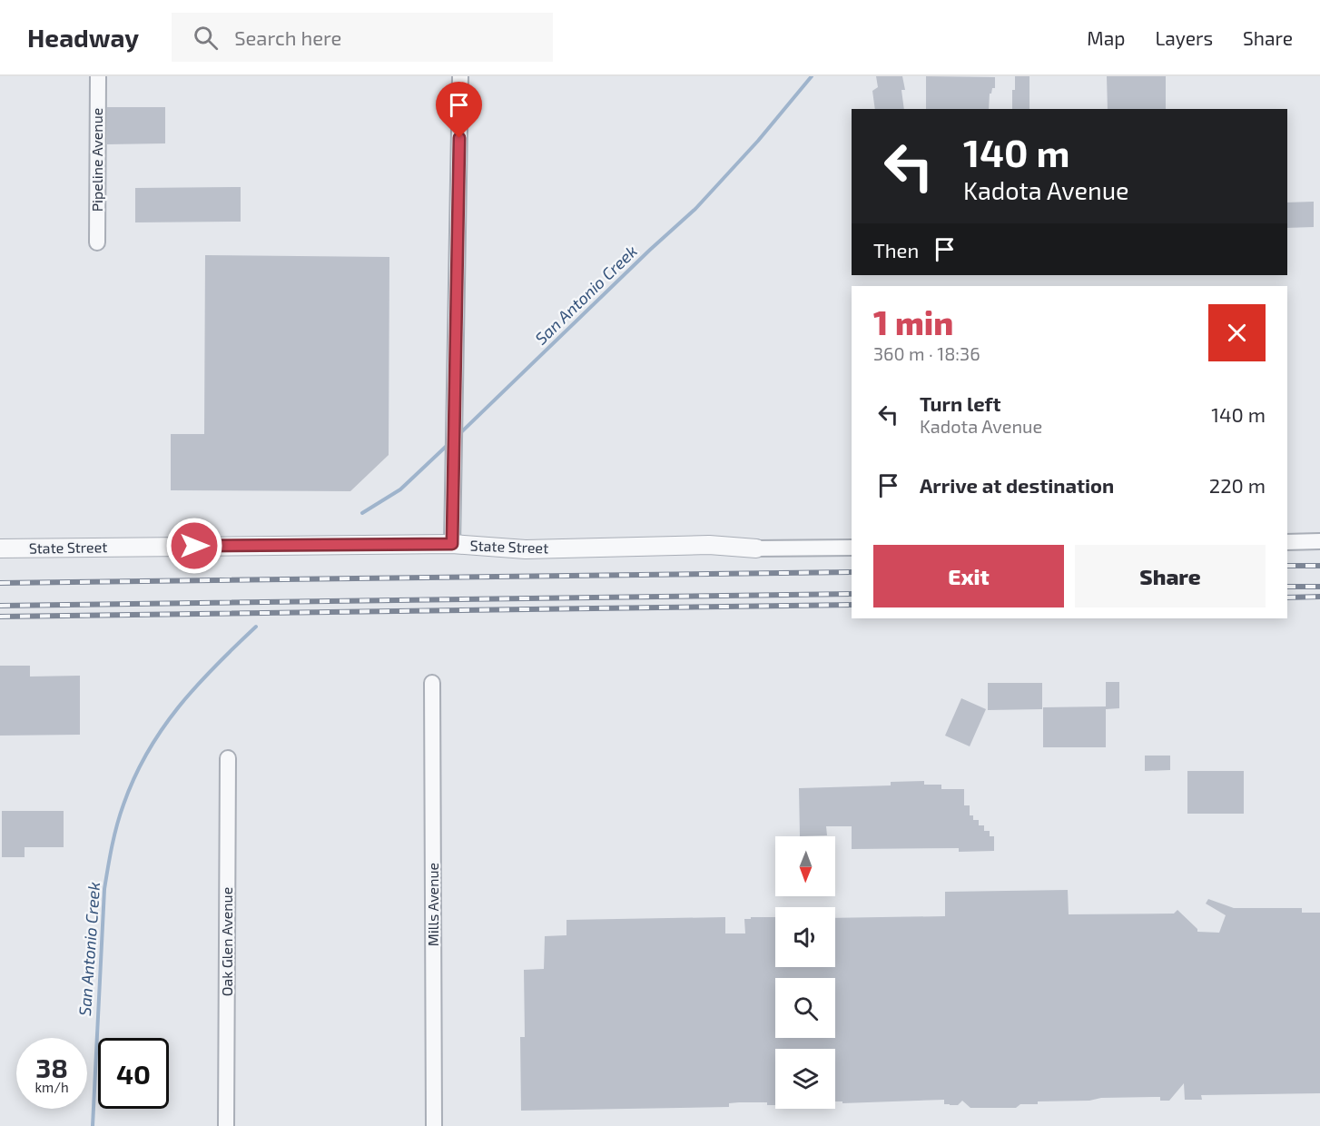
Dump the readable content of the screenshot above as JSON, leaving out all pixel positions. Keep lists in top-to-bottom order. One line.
{"streets":{"street":["Pipeline Avenue","State Street","Mills Avenue","Oak Glen Avenue"]},"water":["San Antonio Creek"],"north":"bottom","page":{"header":"Headway","search":"Search here","nav":["Map","Layers","Share"],"turn":["140 m","Kadota Avenue"],"then":"Then","heading":["1 min","360 m · 18:36"],"list":[{"name":"Turn left","note":"Kadota Avenue","value":"140 m"},{"name":"Arrive at destination","value":"220 m"}],"buttons":["Exit","Share"],"speed":"38 km/h","limit":"40"}}
